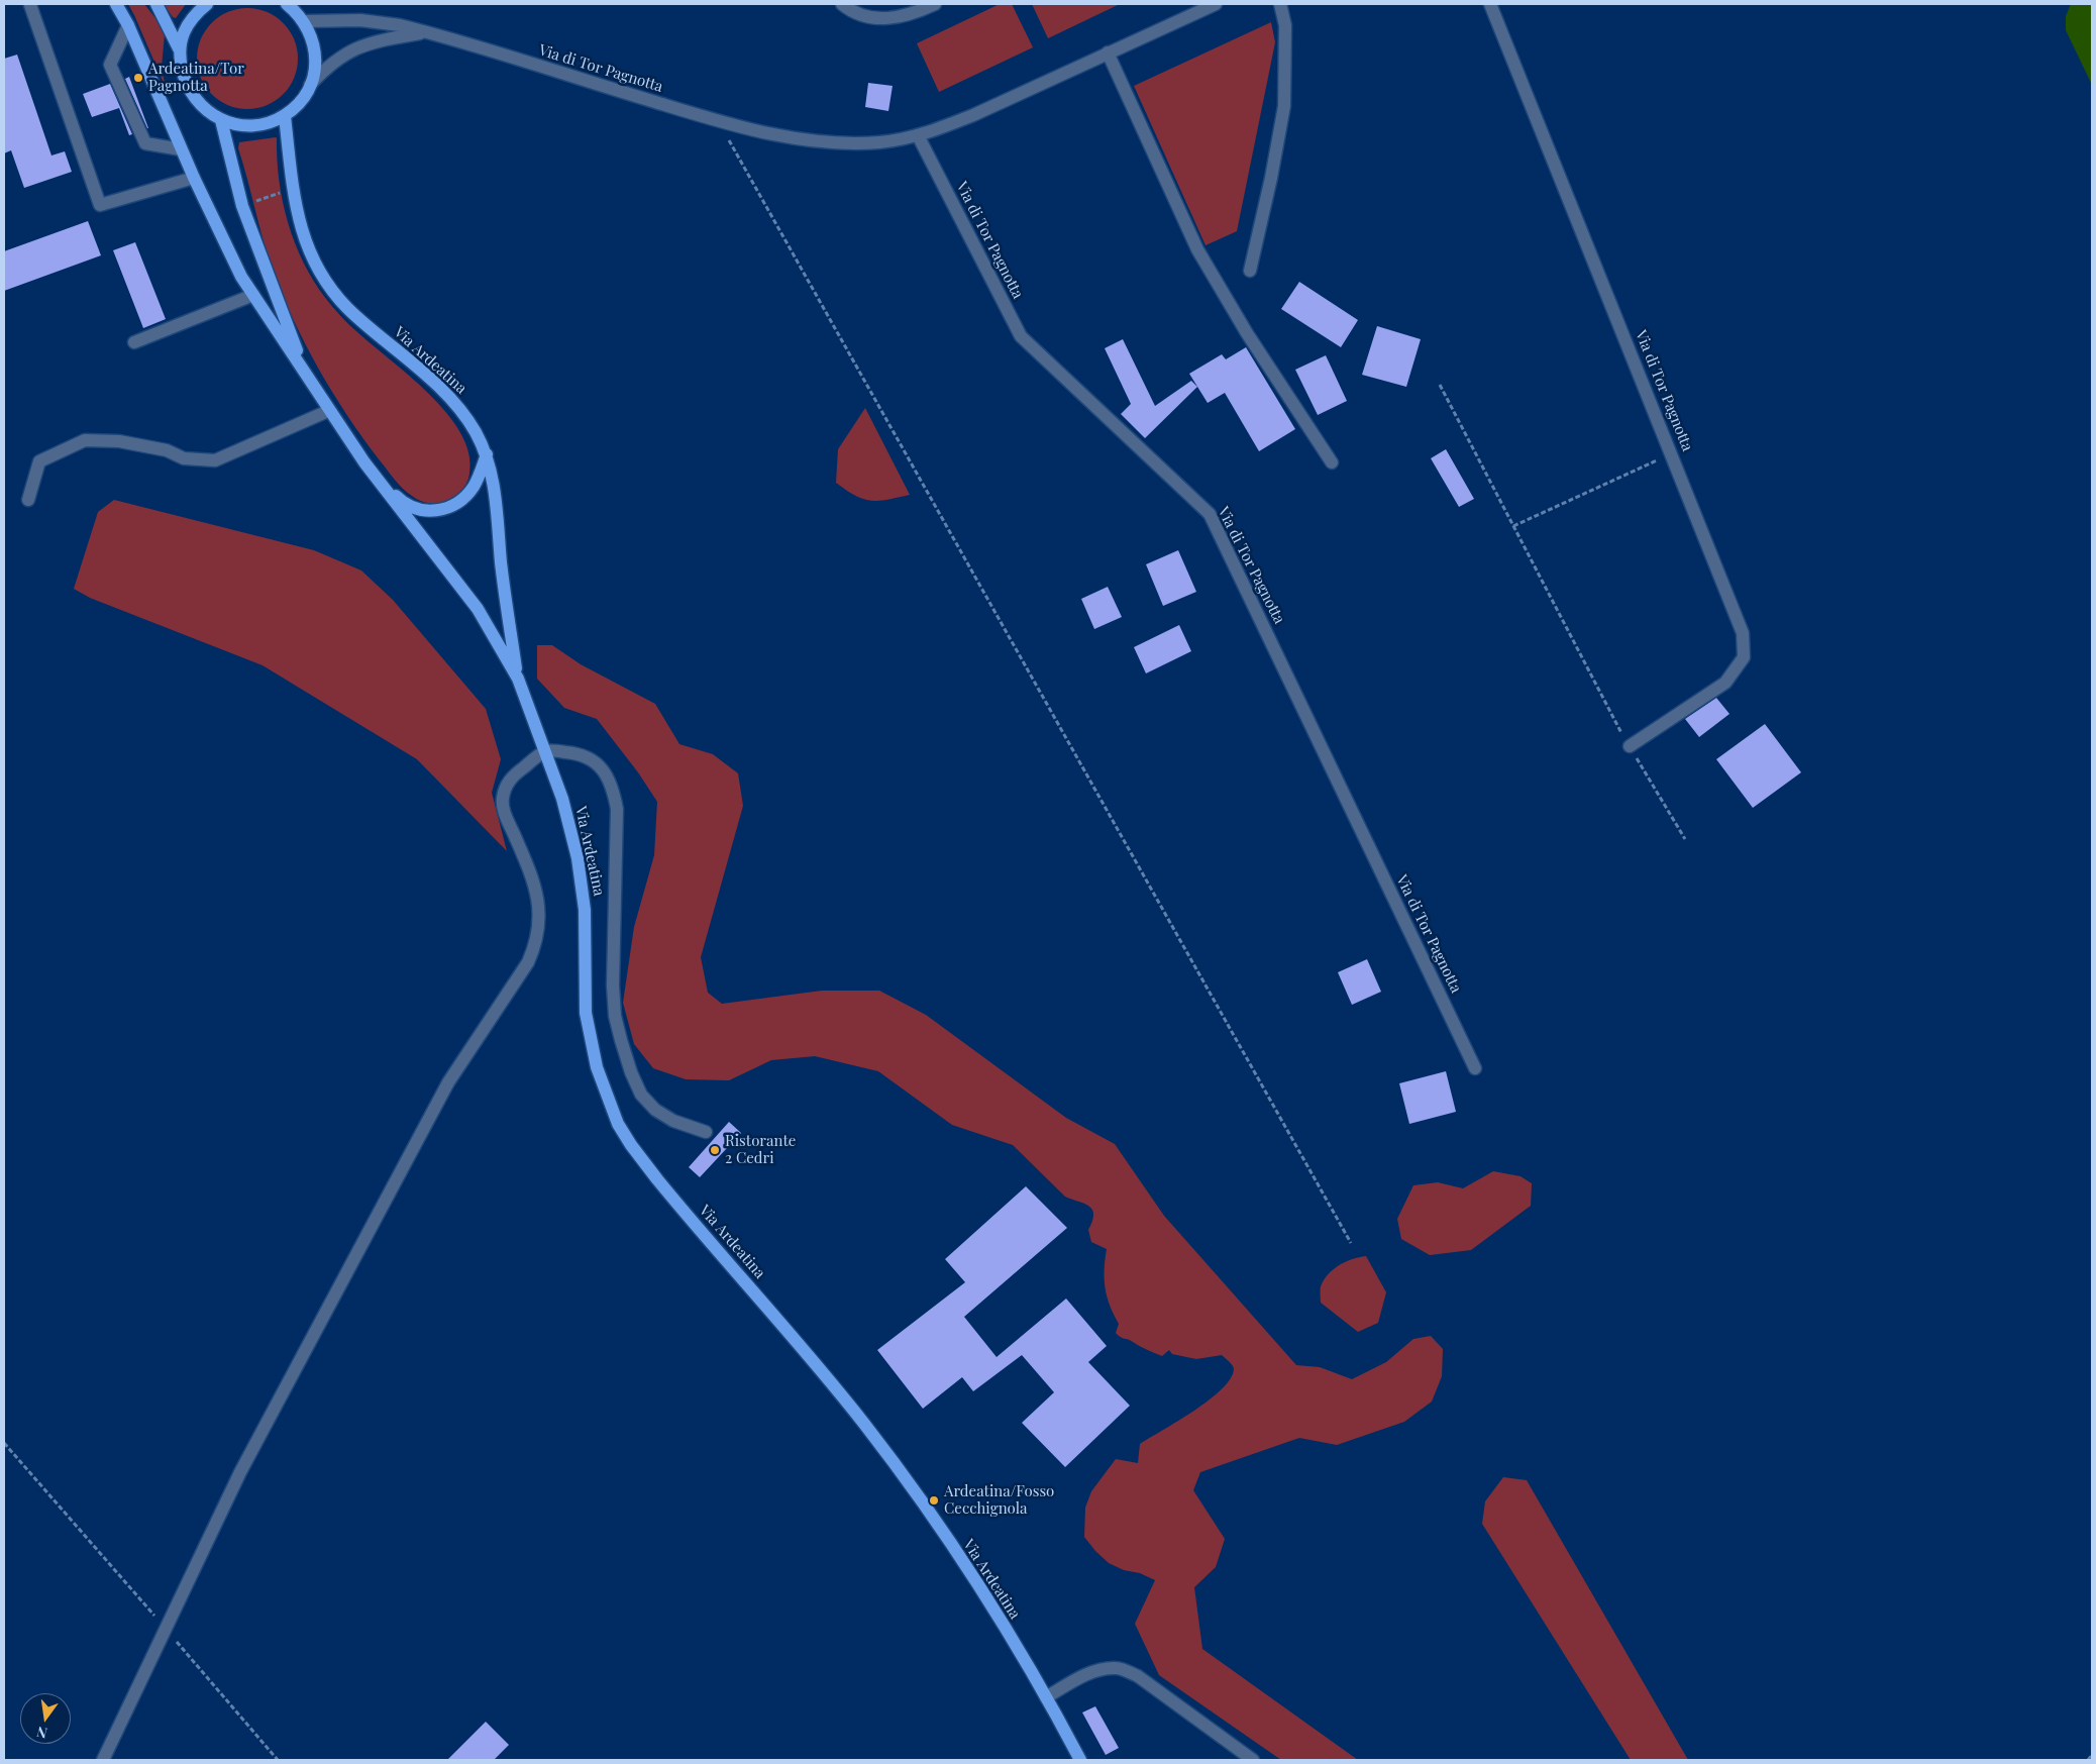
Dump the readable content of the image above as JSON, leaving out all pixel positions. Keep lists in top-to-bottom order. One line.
{"streets":{"main road":["Via Ardeatina"],"street":["Via di Tor Pagnotta"]},"places":["Ardeatina/Tor Pagnotta","Ristorante 2 Cedri","Ardeatina/Fosso Cecchignola"],"north":"bottom"}
